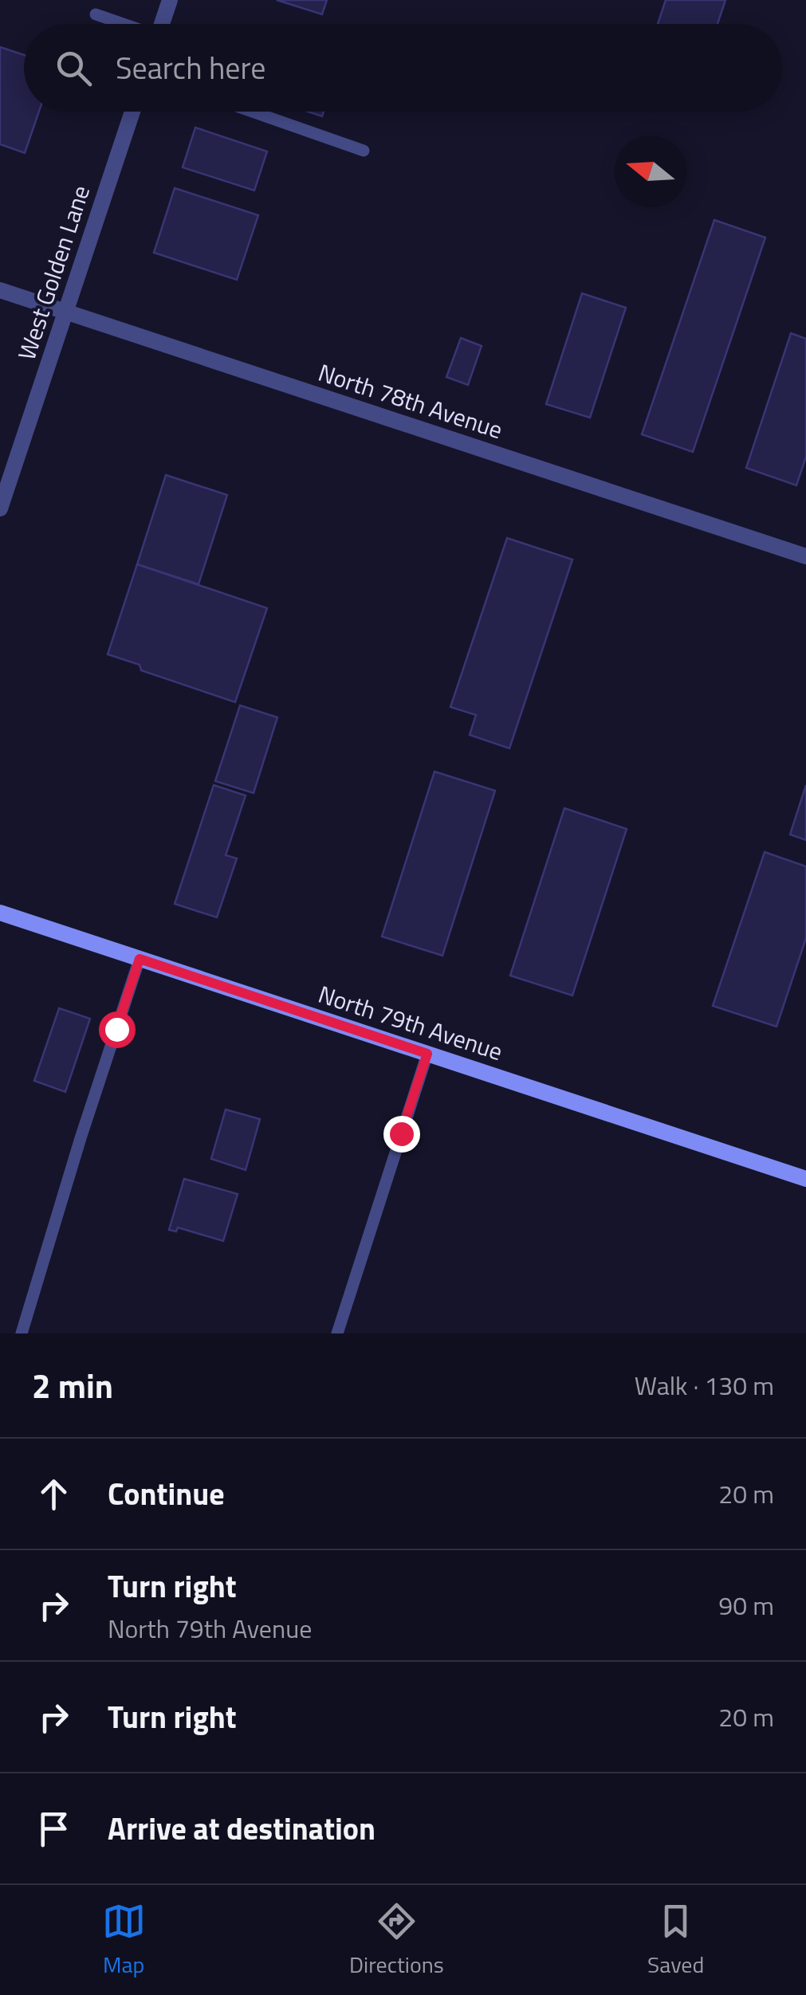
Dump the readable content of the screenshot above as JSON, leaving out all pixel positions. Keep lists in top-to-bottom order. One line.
{"streets":{"street":["West Golden Lane","North 78th Avenue","North 79th Avenue"]},"crossings":[["West Golden Lane","North 78th Avenue"]],"north":"left","page":{"search":"Search here","heading":["2 min","Walk · 130 m"],"list":[["Continue","20 m"],["Turn right","North 79th Avenue","90 m"],["Turn right","20 m"],"Arrive at destination"],"nav":["Map","Directions","Saved"]}}
